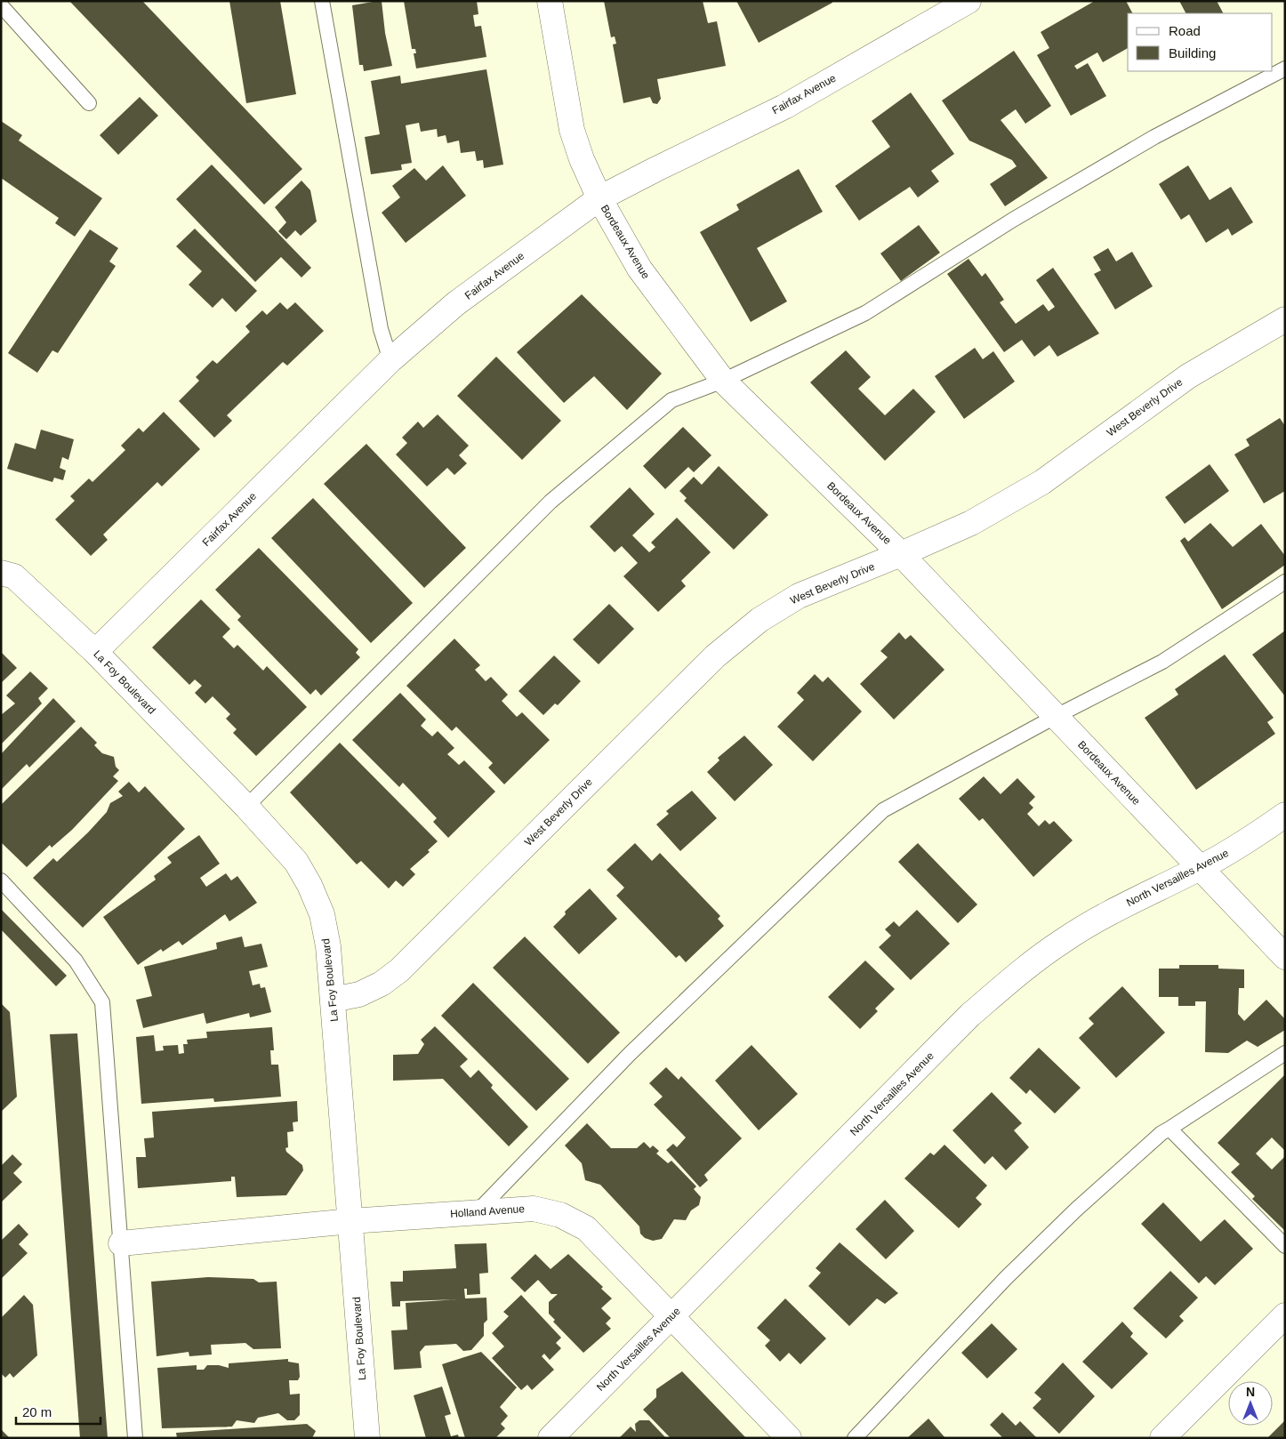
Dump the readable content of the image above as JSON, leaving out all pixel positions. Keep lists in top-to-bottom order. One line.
{"streets":{"street":["Fairfax Avenue","Bordeaux Avenue","West Beverly Drive","La Foy Boulevard","North Versailles Avenue","Holland Avenue"]},"crossings":[["Fairfax Avenue","Bordeaux Avenue"],["Fairfax Avenue","La Foy Boulevard"],["Bordeaux Avenue","West Beverly Drive"],["Bordeaux Avenue","North Versailles Avenue"],["West Beverly Drive","La Foy Boulevard"],["La Foy Boulevard","Holland Avenue"],["North Versailles Avenue","Holland Avenue"]],"legend":["Road","Building"],"scale_bar":"20 m","north":"top"}
